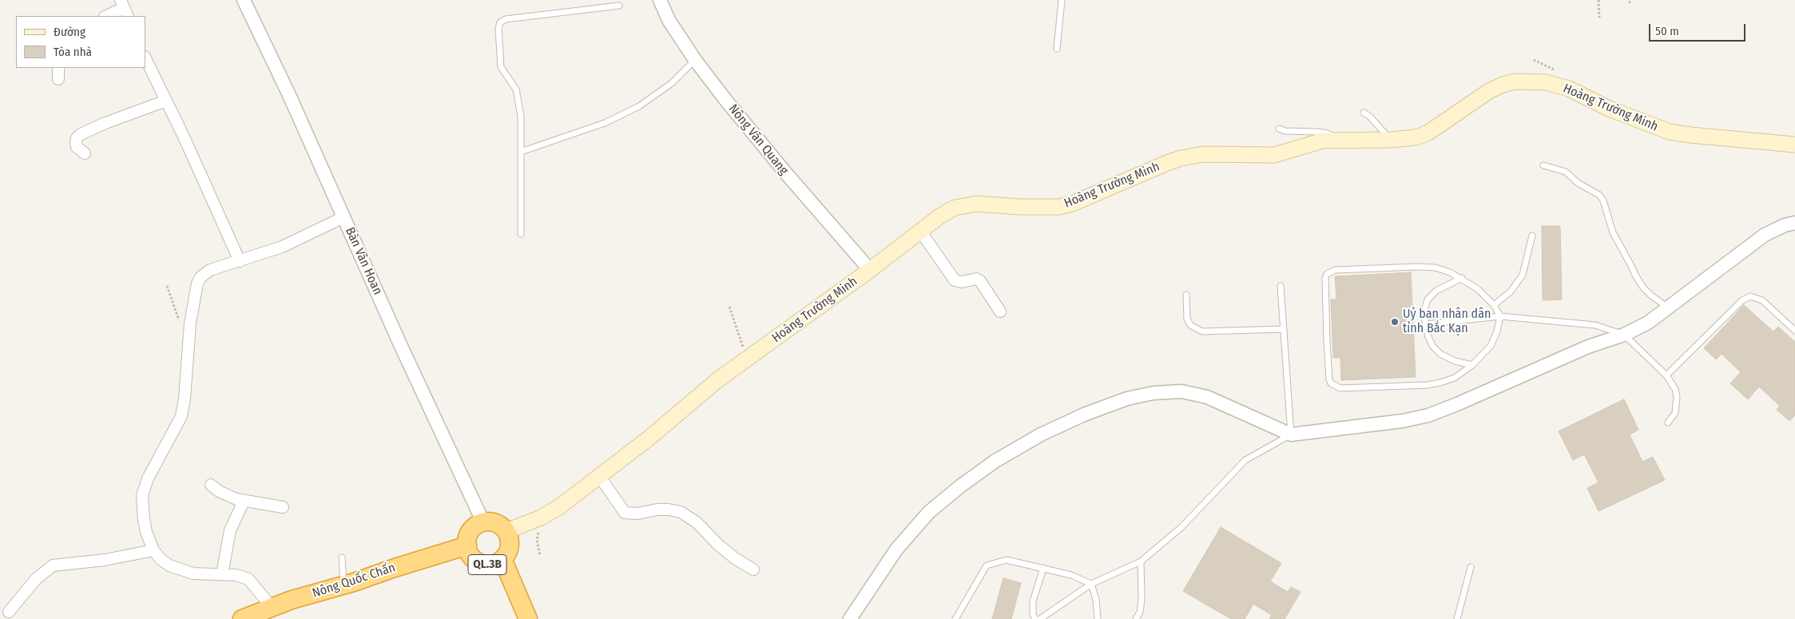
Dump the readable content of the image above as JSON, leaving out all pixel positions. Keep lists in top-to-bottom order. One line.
{"streets":{"highway":["QL.3B","Nông Quốc Chấn"],"main road":["Hoàng Trường Minh"],"street":["Nông Văn Quang","Bàn Văn Hoan"]},"crossings":[["Hoàng Trường Minh","Nông Văn Quang"],["Hoàng Trường Minh","Bàn Văn Hoan"],["Hoàng Trường Minh","QL.3B"],["Hoàng Trường Minh","Nông Quốc Chấn"],["Bàn Văn Hoan","QL.3B"],["Bàn Văn Hoan","Nông Quốc Chấn"],["QL.3B","Nông Quốc Chấn"]],"places":["Uỷ ban nhân dân tỉnh Bắc Kạn"],"legend":["Đường","Tòa nhà"],"scale_bar":"50 m"}
